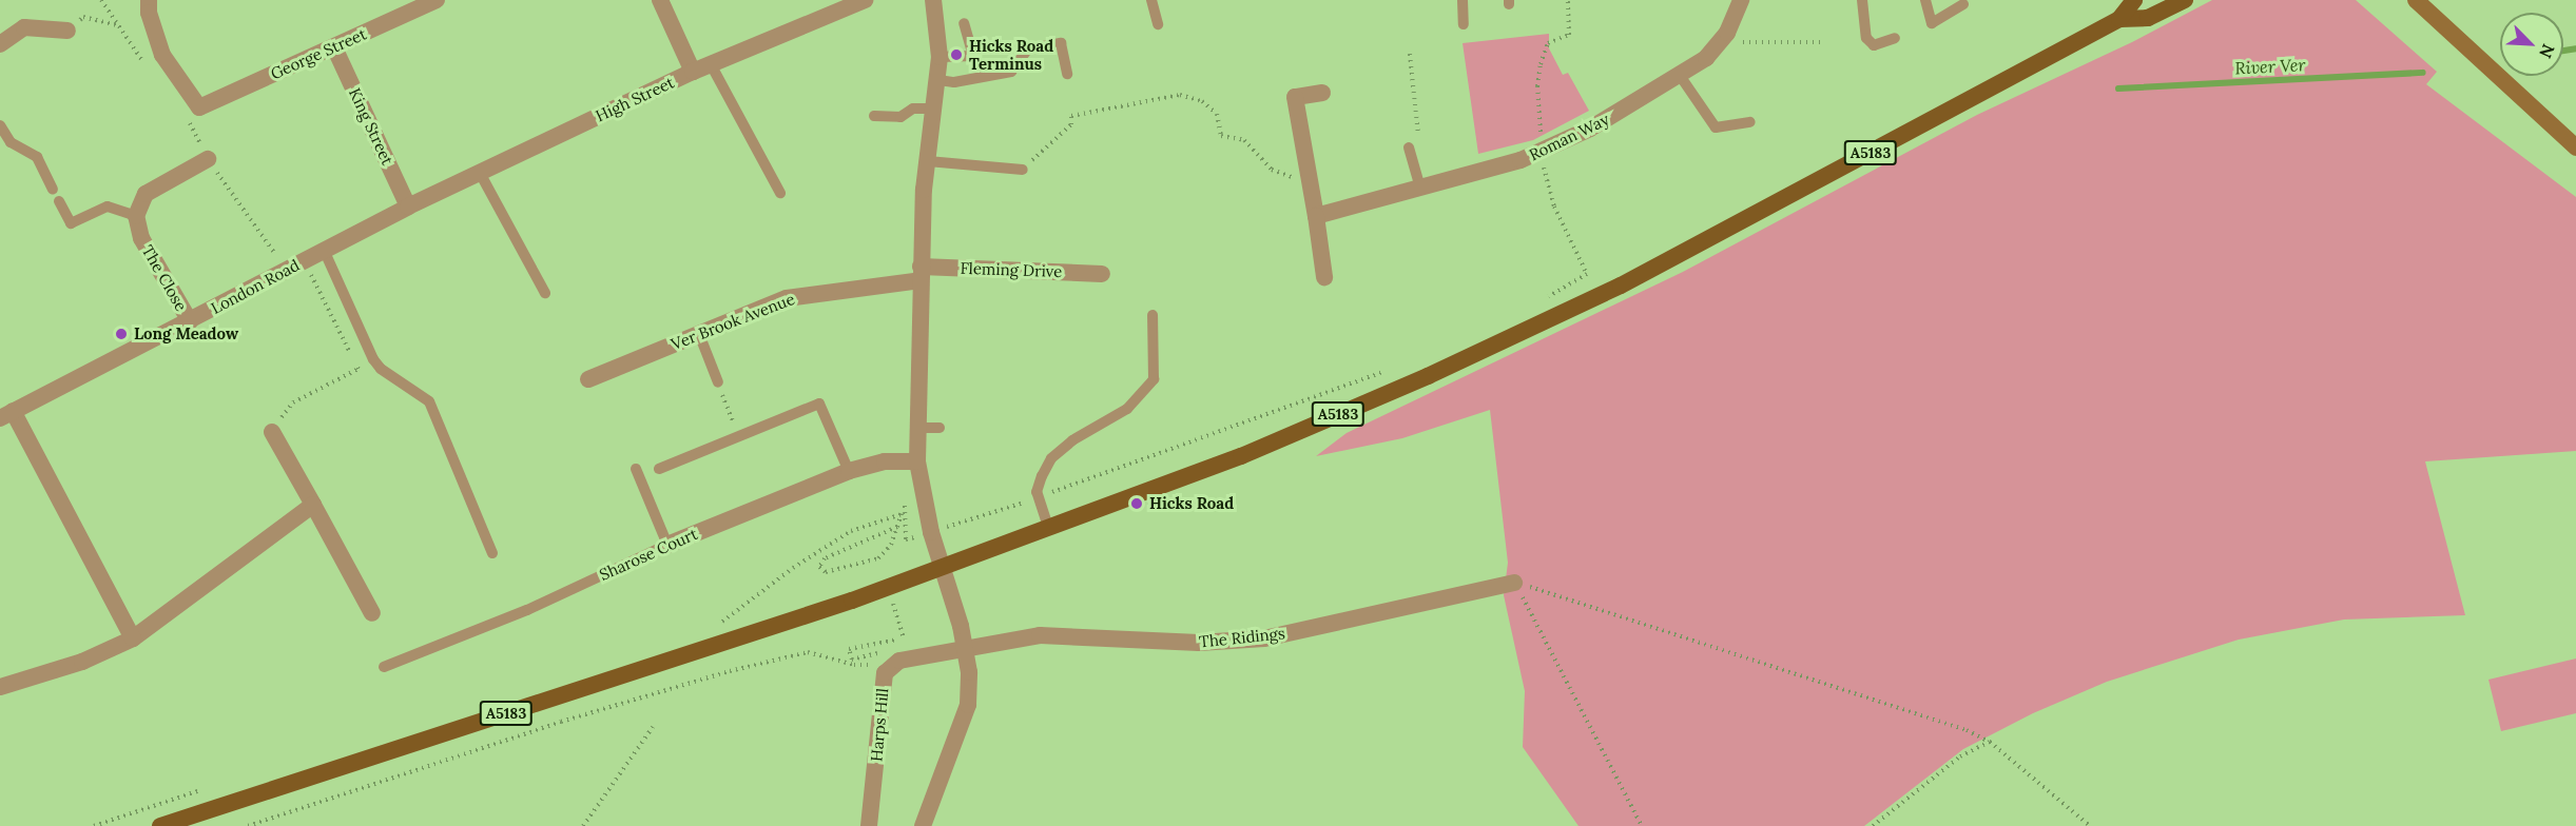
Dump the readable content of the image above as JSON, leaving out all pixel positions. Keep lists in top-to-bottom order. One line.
{"streets":{"main road":["A5183"],"street":["George Street","High Street","King Street","Roman Way","Fleming Drive","The Close","London Road","Ver Brook Avenue","Sharose Court","The Ridings","Harps Hill"]},"crossings":[["George Street","King Street"],["High Street","King Street"],["High Street","London Road"],["King Street","London Road"],["Fleming Drive","Ver Brook Avenue"],["The Close","London Road"]],"water":["River Ver"],"places":["Hicks Road Terminus","Long Meadow","Hicks Road"],"north":"bottom right"}
